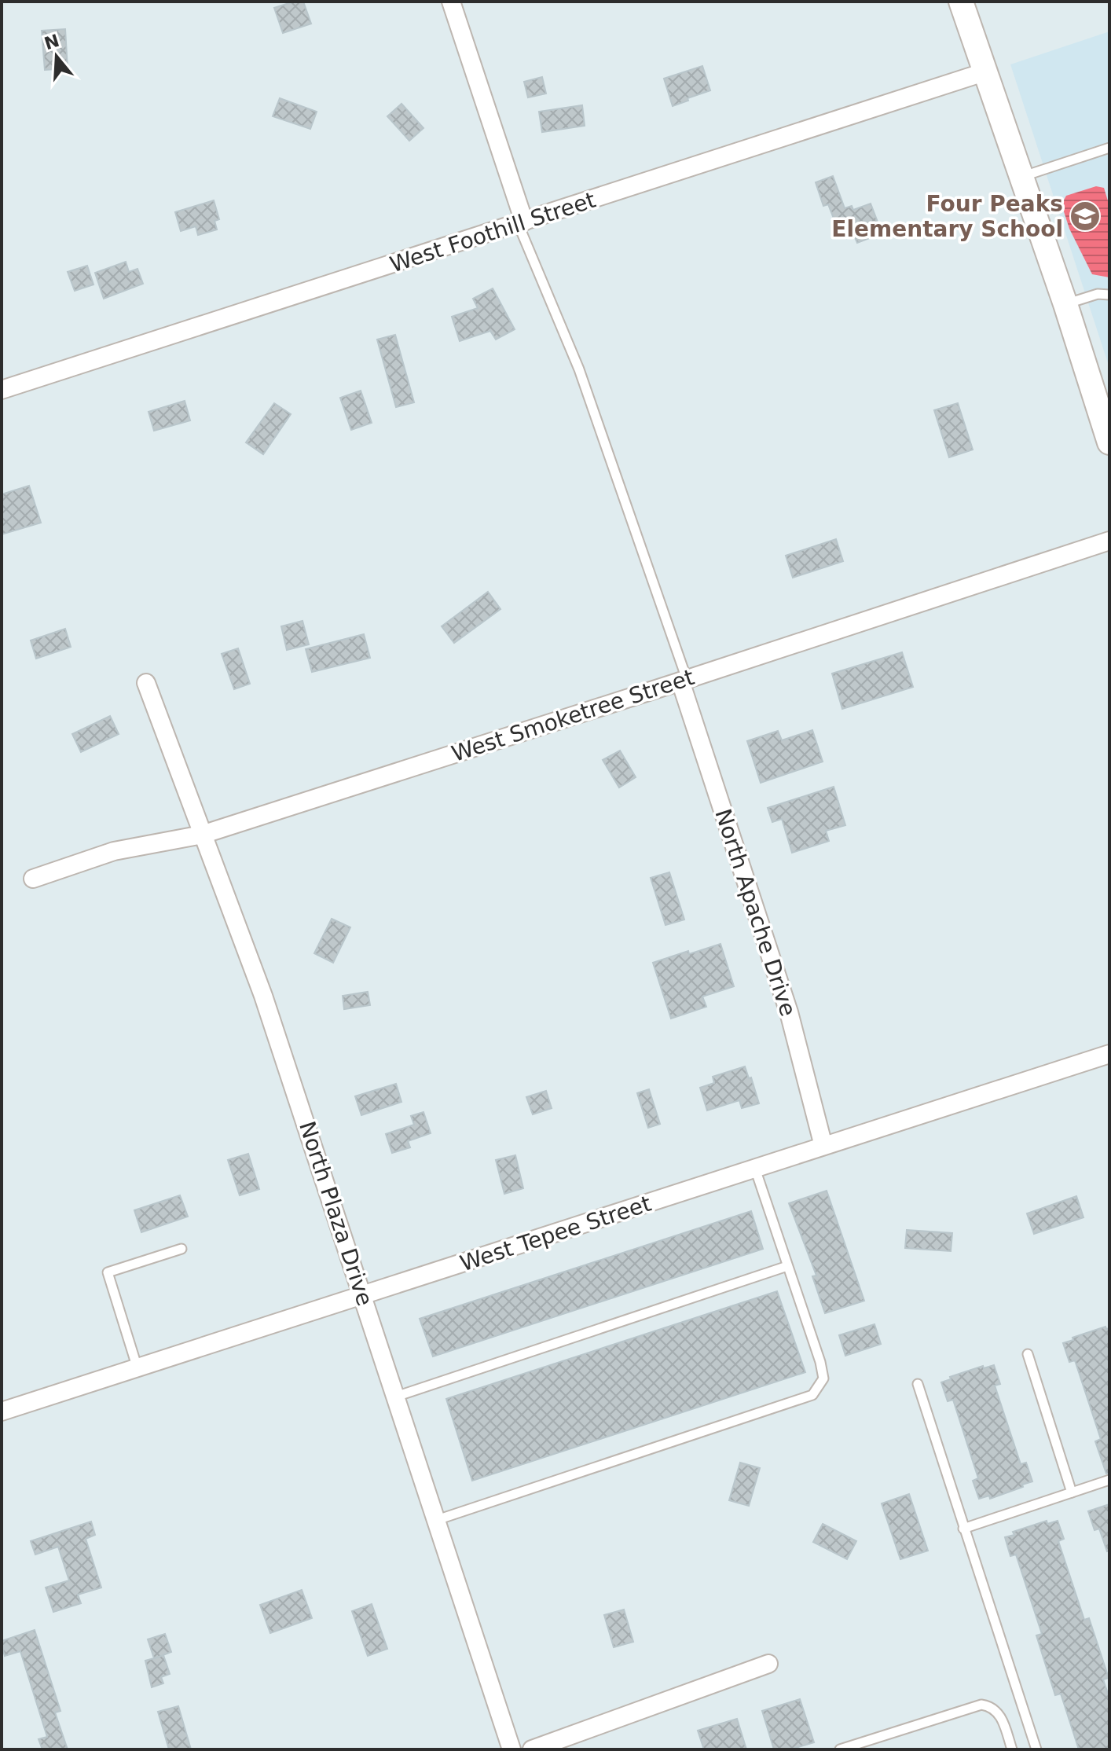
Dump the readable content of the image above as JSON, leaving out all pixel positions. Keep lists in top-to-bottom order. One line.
{"streets":{"street":["West Foothill Street","West Smoketree Street","North Apache Drive","North Plaza Drive","West Tepee Street"]},"crossings":[["West Smoketree Street","North Apache Drive"],["West Smoketree Street","North Plaza Drive"],["North Apache Drive","West Tepee Street"],["North Plaza Drive","West Tepee Street"]],"places":{"school or university":["Four Peaks Elementary School"]},"north":"top"}
